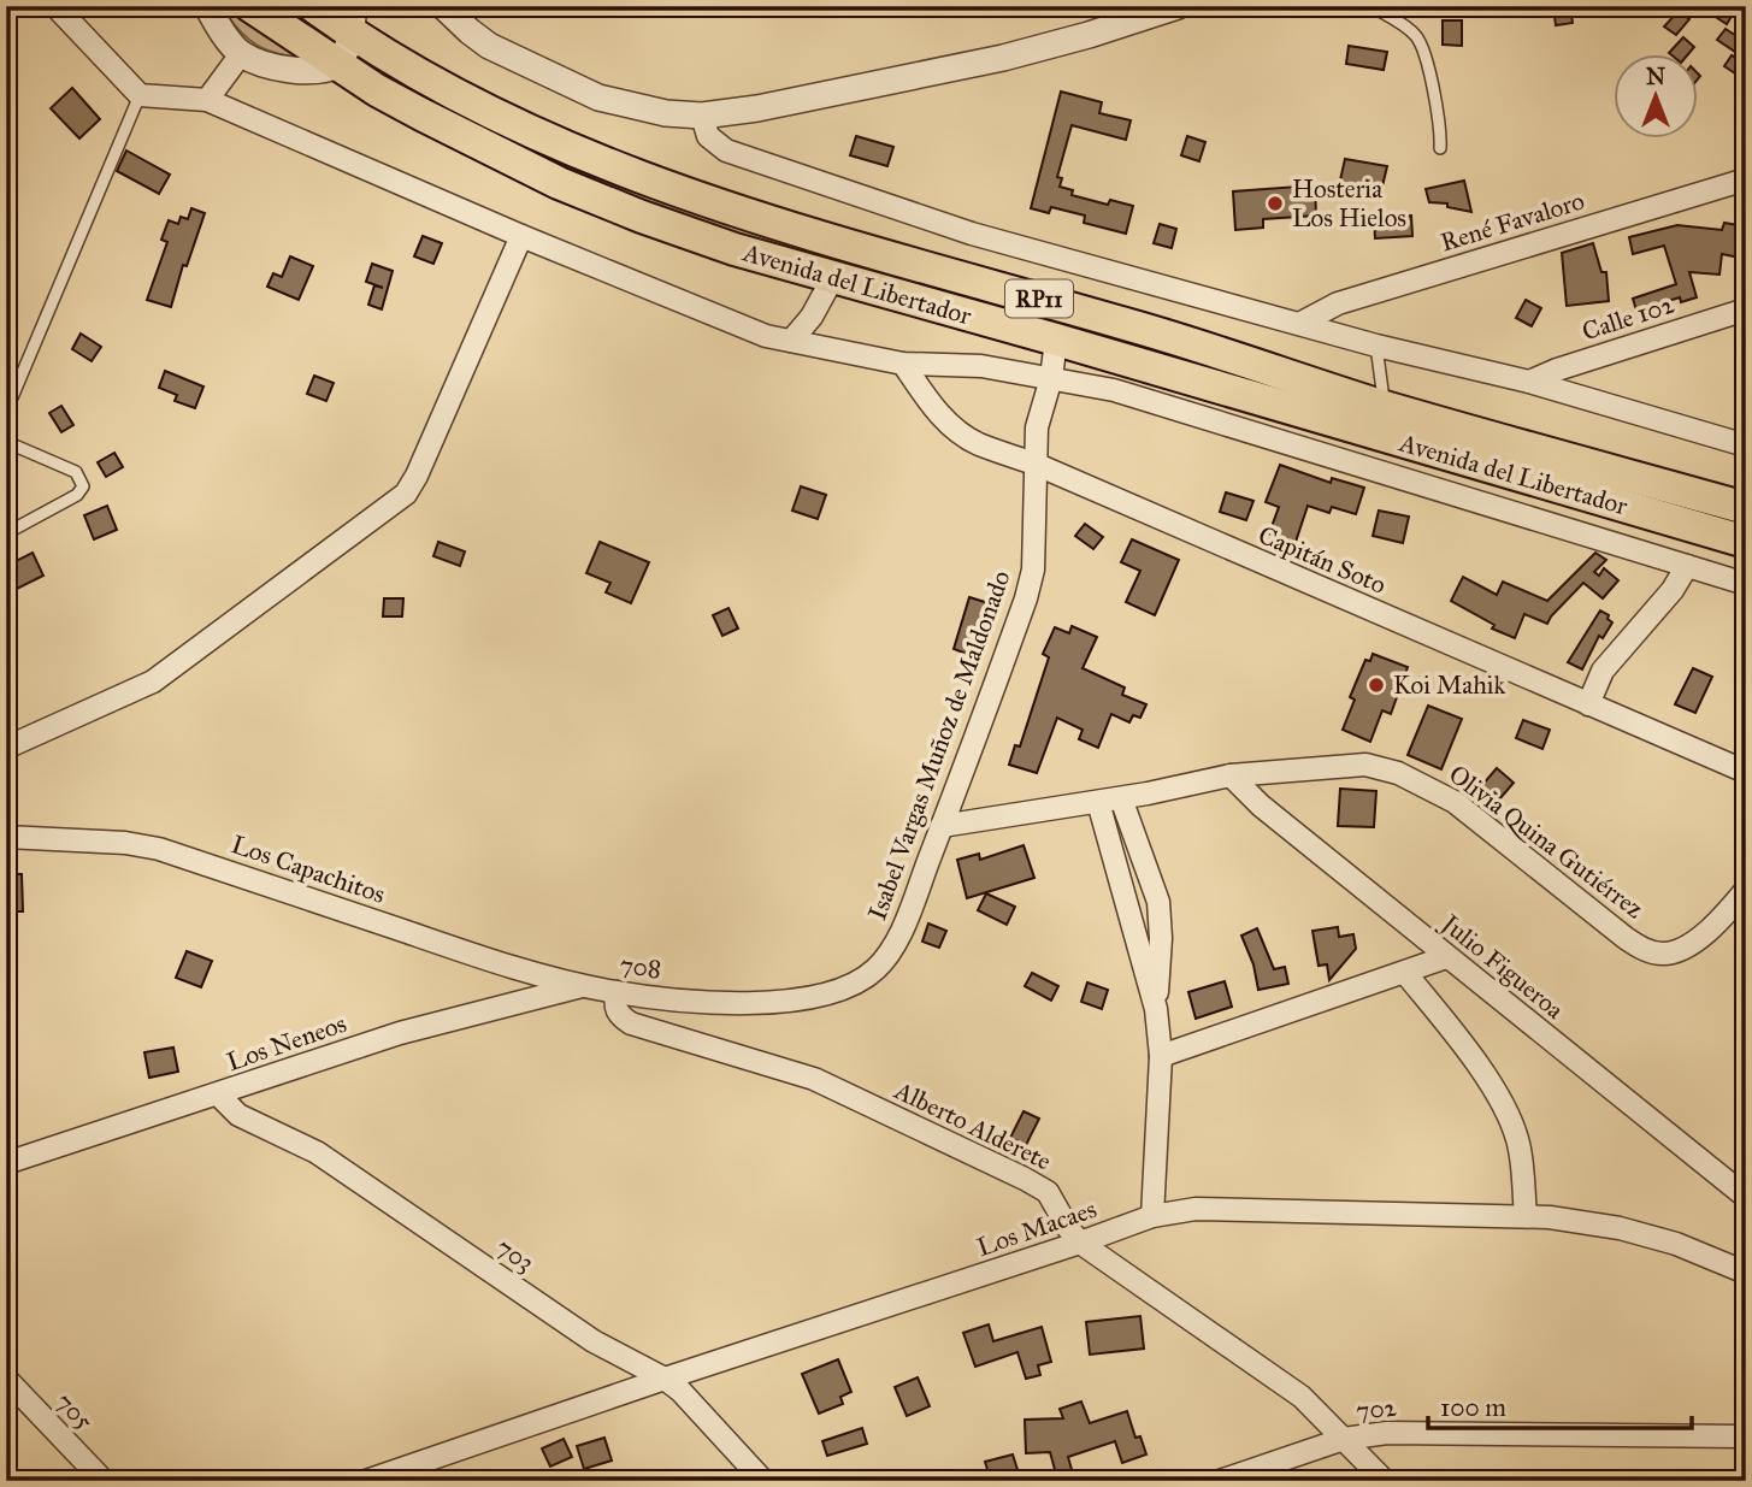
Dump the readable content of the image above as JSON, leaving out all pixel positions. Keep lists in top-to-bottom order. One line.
{"streets":{"main road":["Avenida del Libertador","RP11"],"street":["René Favaloro","Calle 102","Capitán Soto","Isabel Vargas Muñoz de Maldonado","Olivia Quina Gutiérrez","Los Capachitos","708","Julio Figueroa","Los Neneos","Alberto Alderete","Los Macaes","703","702","705"]},"crossings":[["Avenida del Libertador","Capitán Soto"],["Avenida del Libertador","Isabel Vargas Muñoz de Maldonado"],["Capitán Soto","Isabel Vargas Muñoz de Maldonado"],["Isabel Vargas Muñoz de Maldonado","Olivia Quina Gutiérrez"],["Isabel Vargas Muñoz de Maldonado","708"],["Olivia Quina Gutiérrez","Julio Figueroa"],["Los Capachitos","708"],["Los Capachitos","Los Neneos"],["708","Los Neneos"],["708","Alberto Alderete"],["Los Neneos","703"],["Alberto Alderete","Los Macaes"],["Alberto Alderete","702"],["Los Macaes","703"]],"places":["Hosteria Los Hielos","Koi Mahik"],"scale_bar":"100 m","north":"top"}
